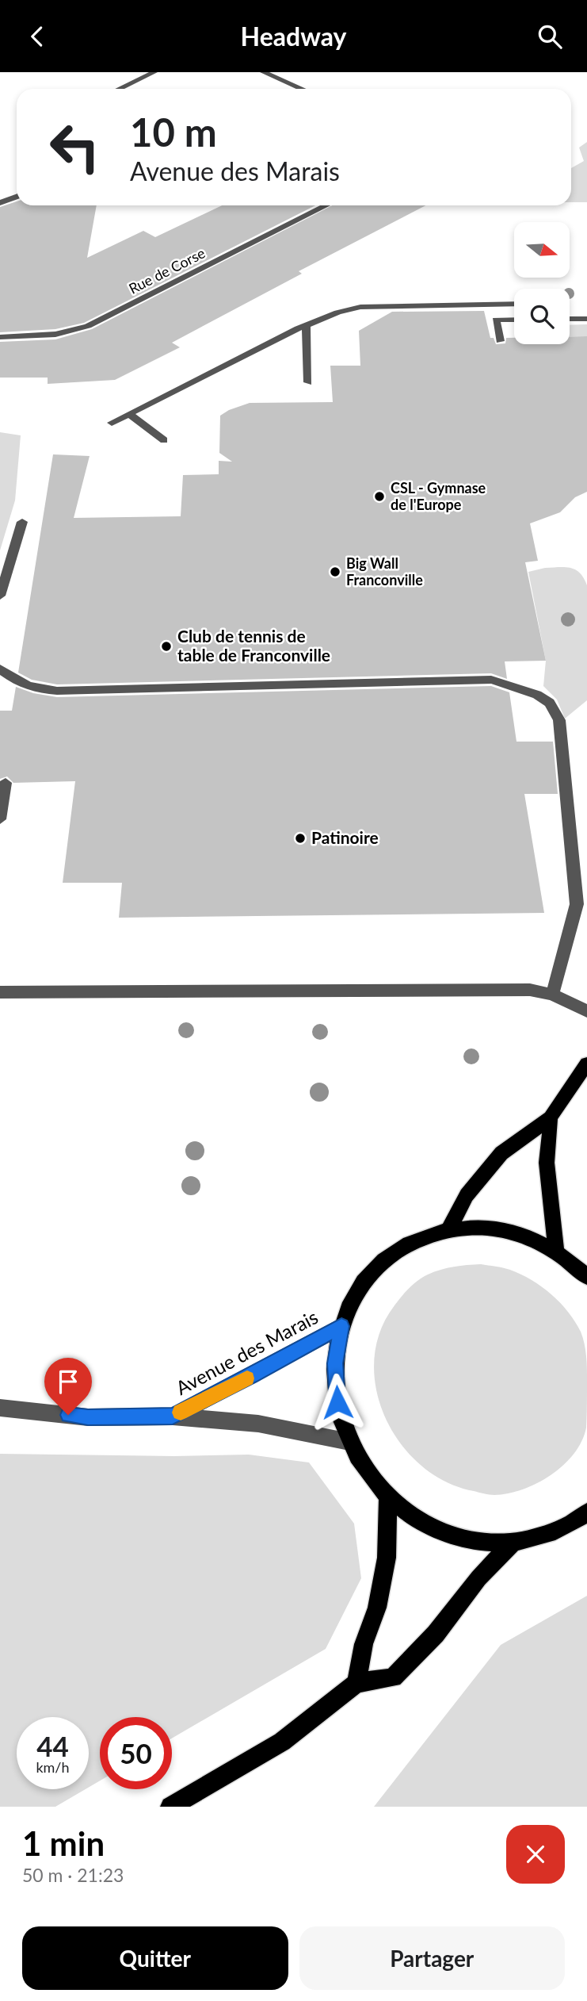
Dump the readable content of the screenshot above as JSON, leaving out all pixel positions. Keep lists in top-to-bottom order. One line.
{"streets":{"street":["Rue de Corse","Avenue des Marais"]},"places":["CSL - Gymnase de l'Europe","Big Wall Franconville","Club de tennis de table de Franconville","Patinoire"],"north":"right","page":{"header":"Headway","turn":["10 m","Avenue des Marais"],"speed":"44 km/h","limit":"50","heading":["1 min","50 m · 21:23"],"buttons":["Quitter","Partager"]}}
